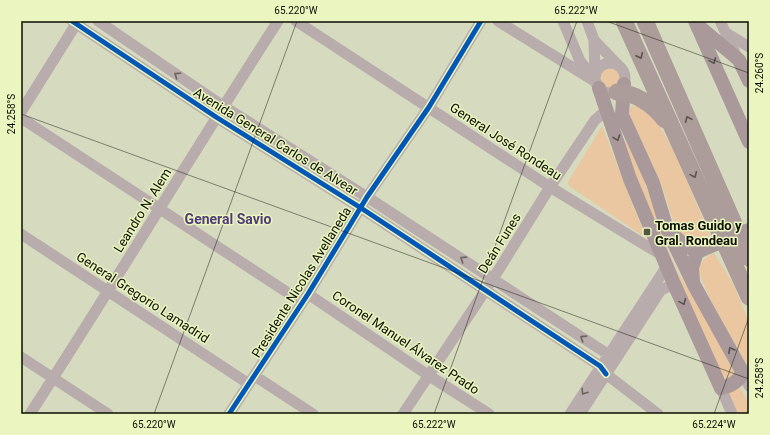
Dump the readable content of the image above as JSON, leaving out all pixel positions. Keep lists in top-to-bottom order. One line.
{"streets":{"street":["Avenida General Carlos de Alvear","General José Rondeau","Leandro N. Alem","Deán Funes","Presidente Nicolas Avellaneda","General Gregorio Lamadrid","Coronel Manuel Álvarez Prado"]},"crossings":[["Avenida General Carlos de Alvear","Leandro N. Alem"],["Avenida General Carlos de Alvear","Deán Funes"],["Avenida General Carlos de Alvear","Presidente Nicolas Avellaneda"],["General José Rondeau","Deán Funes"],["General José Rondeau","Presidente Nicolas Avellaneda"],["Leandro N. Alem","General Gregorio Lamadrid"],["Leandro N. Alem","Coronel Manuel Álvarez Prado"],["Deán Funes","Coronel Manuel Álvarez Prado"],["Presidente Nicolas Avellaneda","General Gregorio Lamadrid"],["Presidente Nicolas Avellaneda","Coronel Manuel Álvarez Prado"]],"districts":["General Savio"],"places":{"transit":["Tomas Guido y Gral. Rondeau"]},"coordinates":["65.220°W","65.222°W","24.260°S","24.258°S","65.224°W"]}
